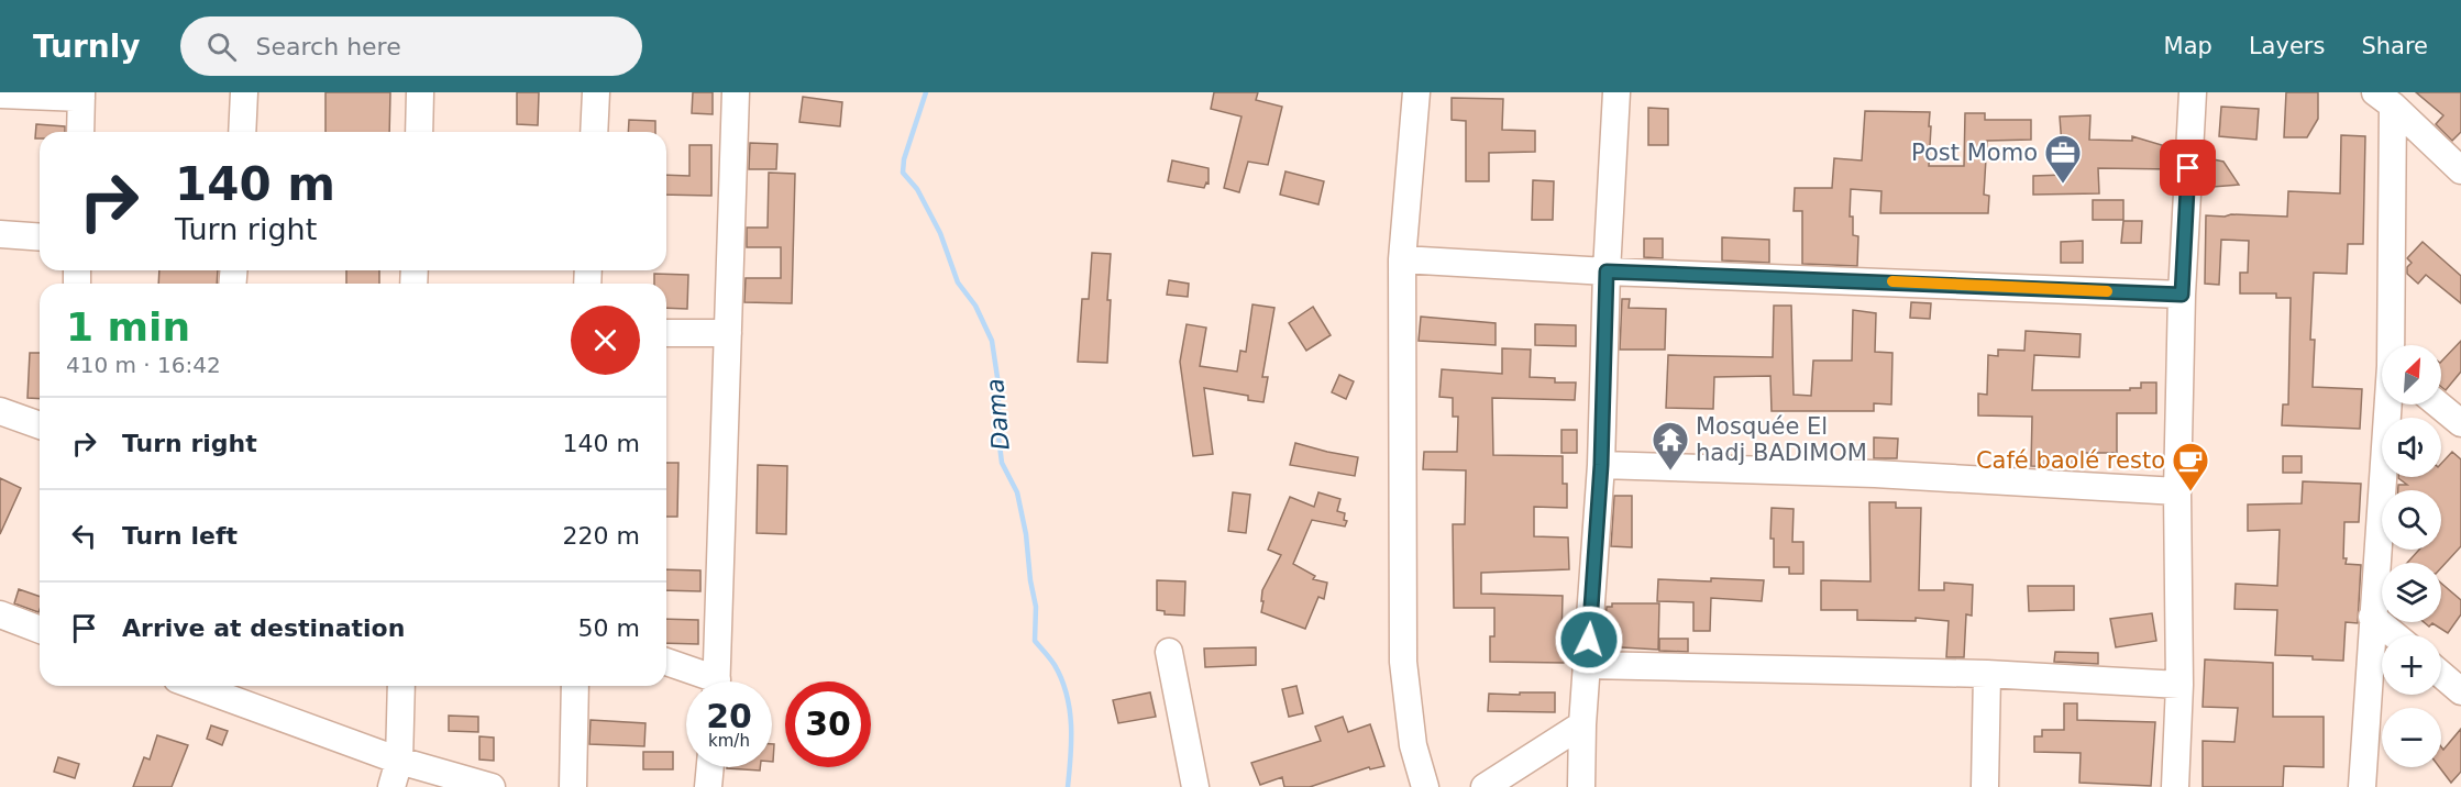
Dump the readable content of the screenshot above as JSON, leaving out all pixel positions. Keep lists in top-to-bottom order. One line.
{"water":["Dama"],"places":{"office":["Post Momo"],"temple":["Mosquée El hadj BADIMOM"],"cafe":["Café baolé resto"]},"north":"top right","page":{"header":"Turnly","search":"Search here","nav":["Map","Layers","Share"],"turn":["140 m","Turn right"],"heading":["1 min","410 m · 16:42"],"map_buttons":["+","−"],"list":[{"name":"Turn right","value":"140 m"},{"name":"Turn left","value":"220 m"},{"name":"Arrive at destination","value":"50 m"}],"speed":"20 km/h","limit":"30"}}
